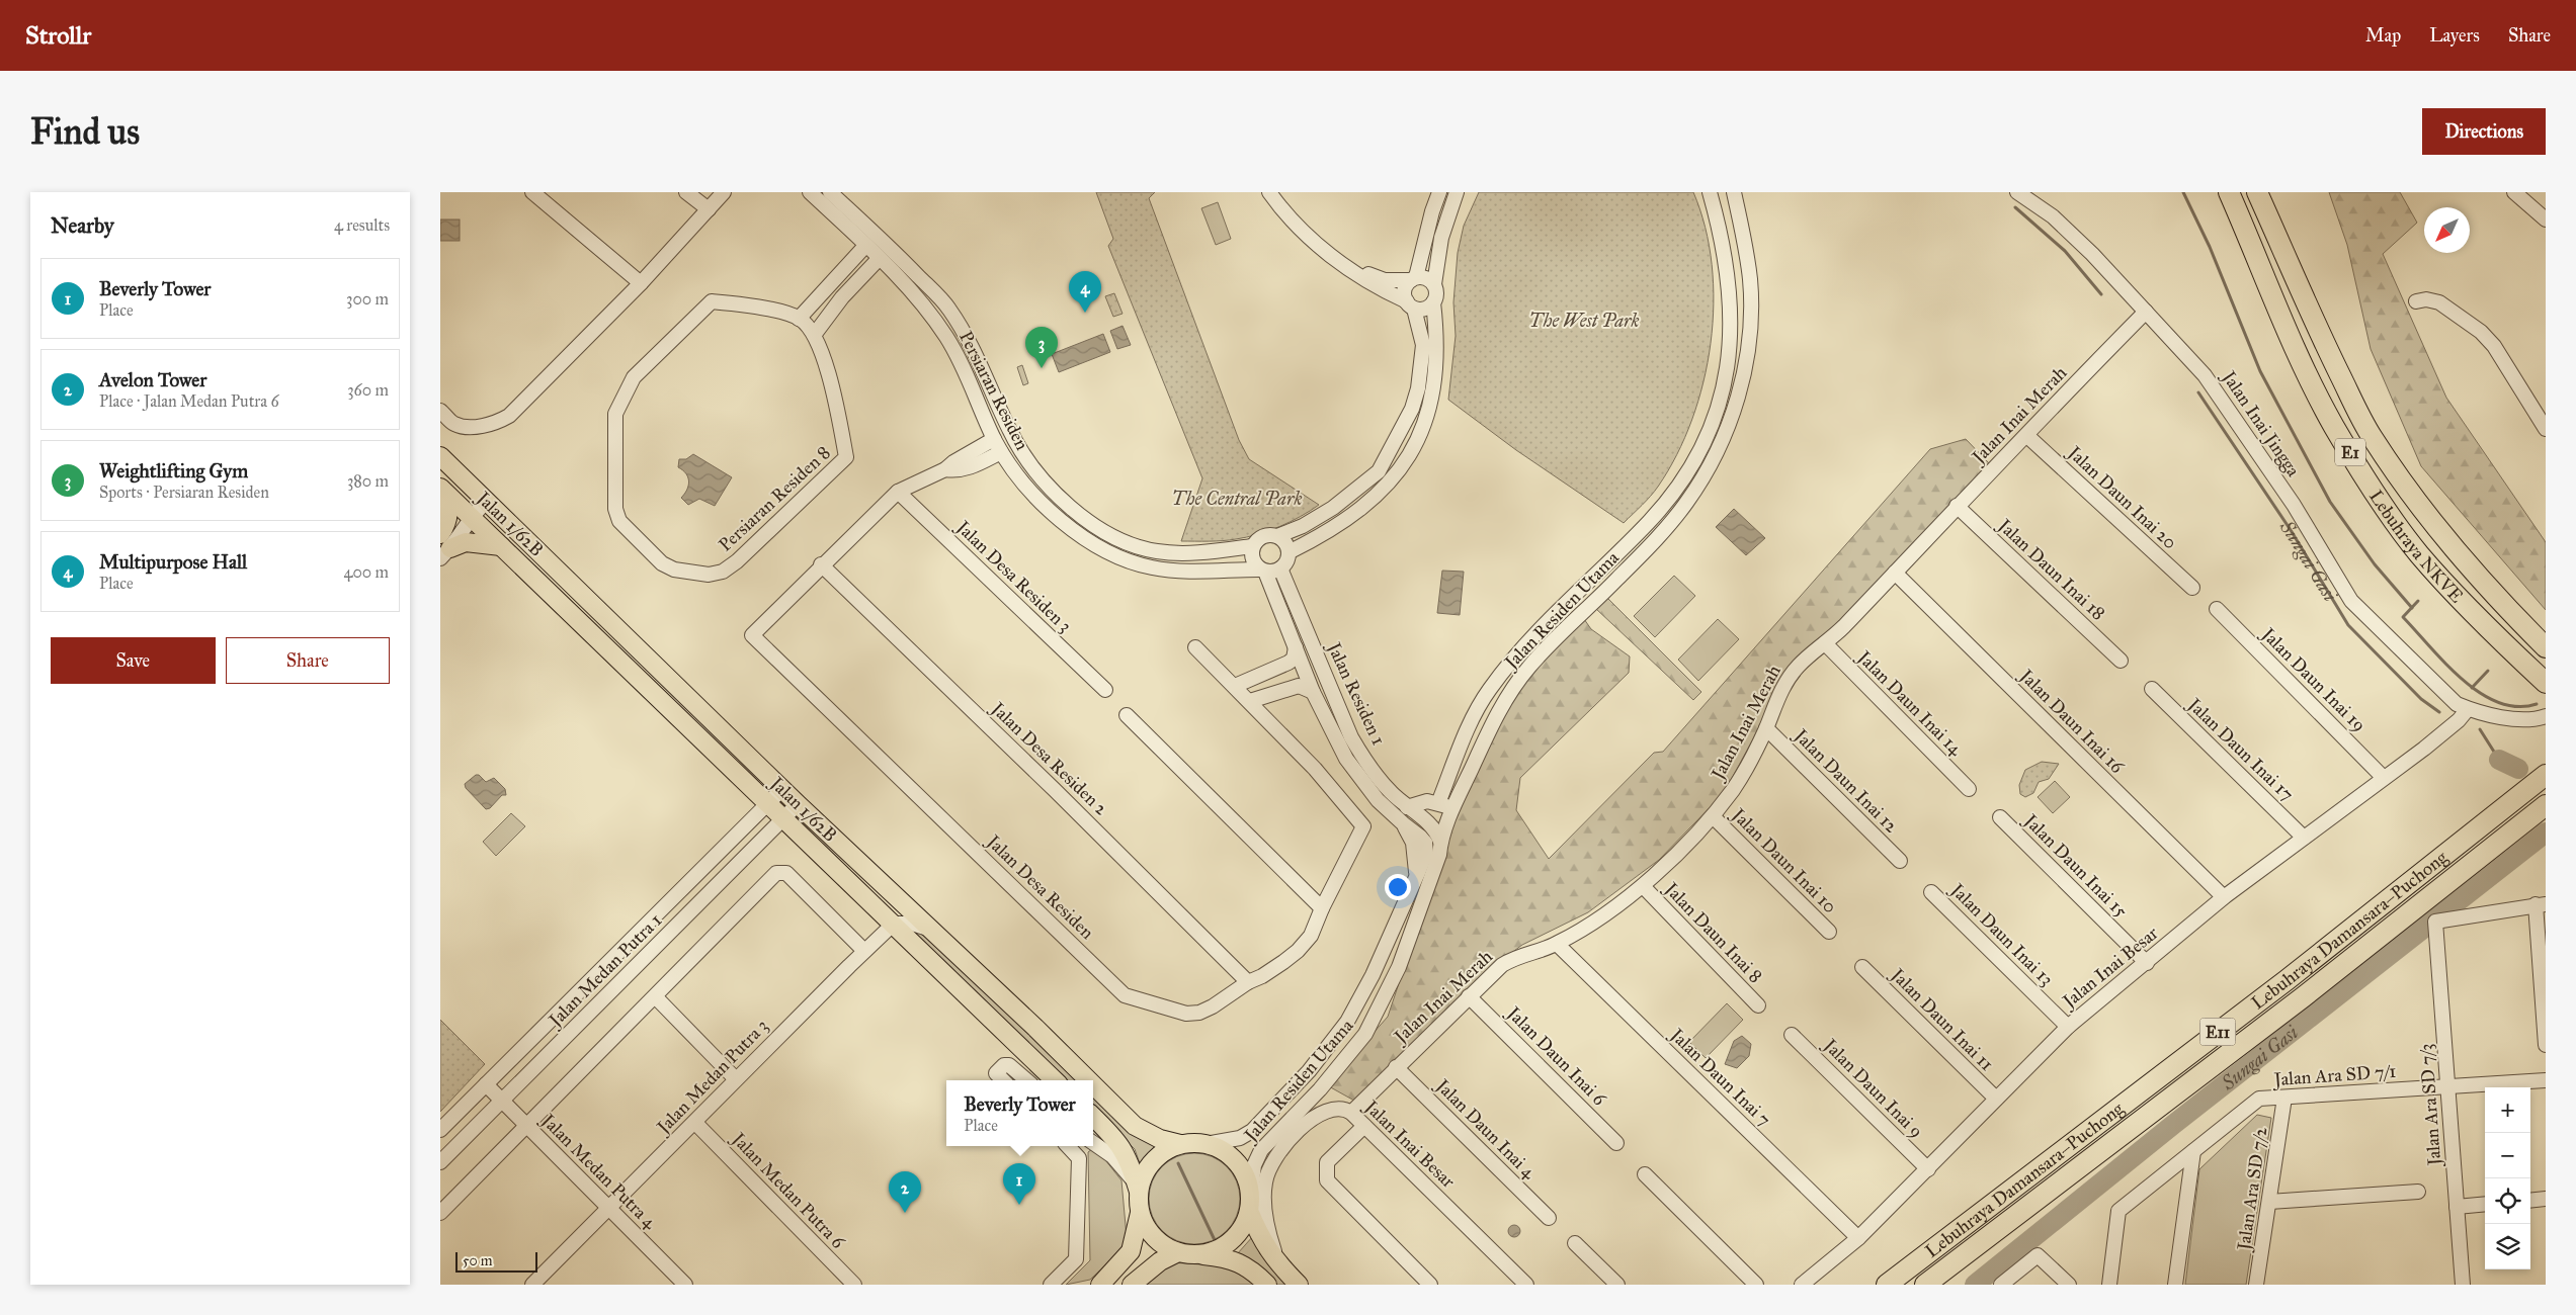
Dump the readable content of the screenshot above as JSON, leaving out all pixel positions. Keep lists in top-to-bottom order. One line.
{"streets":{"highway":["E1","Lebuhraya NKVE","Lebuhraya Damansara–Puchong","E11"],"main road":["Jalan 1/62B"],"street":["Persiaran Residen","Jalan Inai Merah","Jalan Inai Jingga","Jalan Daun Inai 20","Persiaran Residen 8","Jalan Daun Inai 18","Jalan Desa Residen 3","Jalan Residen Utama","Jalan Daun Inai 19","Jalan Residen 1","Jalan Daun Inai 14","Jalan Daun Inai 16","Jalan Daun Inai 17","Jalan Desa Residen 2","Jalan Daun Inai 12","Jalan Daun Inai 10","Jalan Daun Inai 15","Jalan Desa Residen","Jalan Daun Inai 8","Jalan Daun Inai 13","Jalan Inai Besar","Jalan Medan Putra 1","Jalan Daun Inai 11","Jalan Daun Inai 6","Jalan Ara SD 7/1","Jalan Medan Putra 3","Jalan Daun Inai 7","Jalan Daun Inai 9","Jalan Ara SD 7/3","Jalan Daun Inai 4","Jalan Medan Putra 4","Jalan Ara SD 7/2","Jalan Medan Putra 6"]},"crossings":[["Persiaran Residen","Jalan Residen 1"],["Persiaran Residen","Jalan Desa Residen"],["Jalan Inai Merah","Jalan Inai Jingga"],["Jalan Inai Merah","Jalan Daun Inai 20"],["Jalan Inai Merah","Jalan Daun Inai 18"],["Jalan Inai Merah","Jalan Daun Inai 14"],["Jalan Inai Merah","Jalan Daun Inai 16"],["Jalan Inai Merah","Jalan Daun Inai 12"],["Jalan Inai Merah","Jalan Daun Inai 10"],["Jalan Inai Merah","Jalan Daun Inai 8"],["Jalan Inai Merah","Jalan Inai Besar"],["Jalan Inai Merah","Jalan Daun Inai 6"],["Jalan Inai Merah","Jalan Daun Inai 7"],["Jalan Inai Merah","Jalan Daun Inai 4"],["Jalan Inai Jingga","Jalan Inai Besar"],["Jalan 1/62B","Jalan Residen Utama"],["Jalan 1/62B","Jalan Medan Putra 1"],["Jalan 1/62B","Jalan Medan Putra 3"],["Jalan Desa Residen 3","Jalan Desa Residen"],["Jalan Residen Utama","Jalan Residen 1"],["Jalan Daun Inai 19","Jalan Inai Besar"],["Jalan Daun Inai 16","Jalan Inai Besar"],["Jalan Daun Inai 17","Jalan Inai Besar"],["Jalan Desa Residen 2","Jalan Desa Residen"],["Jalan Daun Inai 15","Jalan Inai Besar"],["Jalan Daun Inai 13","Jalan Inai Besar"],["Jalan Inai Besar","Jalan Daun Inai 11"],["Jalan Inai Besar","Jalan Daun Inai 7"],["Jalan Inai Besar","Jalan Daun Inai 9"],["Jalan Medan Putra 1","Jalan Medan Putra 4"],["Jalan Ara SD 7/1","Jalan Ara SD 7/3"],["Jalan Ara SD 7/1","Jalan Ara SD 7/2"],["Jalan Medan Putra 3","Jalan Medan Putra 4"],["Jalan Medan Putra 3","Jalan Medan Putra 6"]],"water":["Sungai Gasi"],"parks":["The West Park","The Central Park"],"scale_bar":"50 m","north":"bottom left","page":{"header":"Strollr","nav":["Map","Layers","Share"],"buttons":["Directions",["Save","Share"]],"title":"Find us","heading":["Nearby","4 results"],"list":[{"mark":"1","name":"Beverly Tower","note":"Place","value":"300 m"},{"mark":"2","name":"Avelon Tower","note":"Place · Jalan Medan Putra 6","value":"360 m"},{"mark":"3","name":"Weightlifting Gym","note":"Sports · Persiaran Residen","value":"380 m"},{"mark":"4","name":"Multipurpose Hall","note":"Place","value":"400 m"}],"pins":["4","3","1","2"],"popup":["Beverly Tower","Place"],"map_buttons":["+","−"],"scale":"50 m"}}
